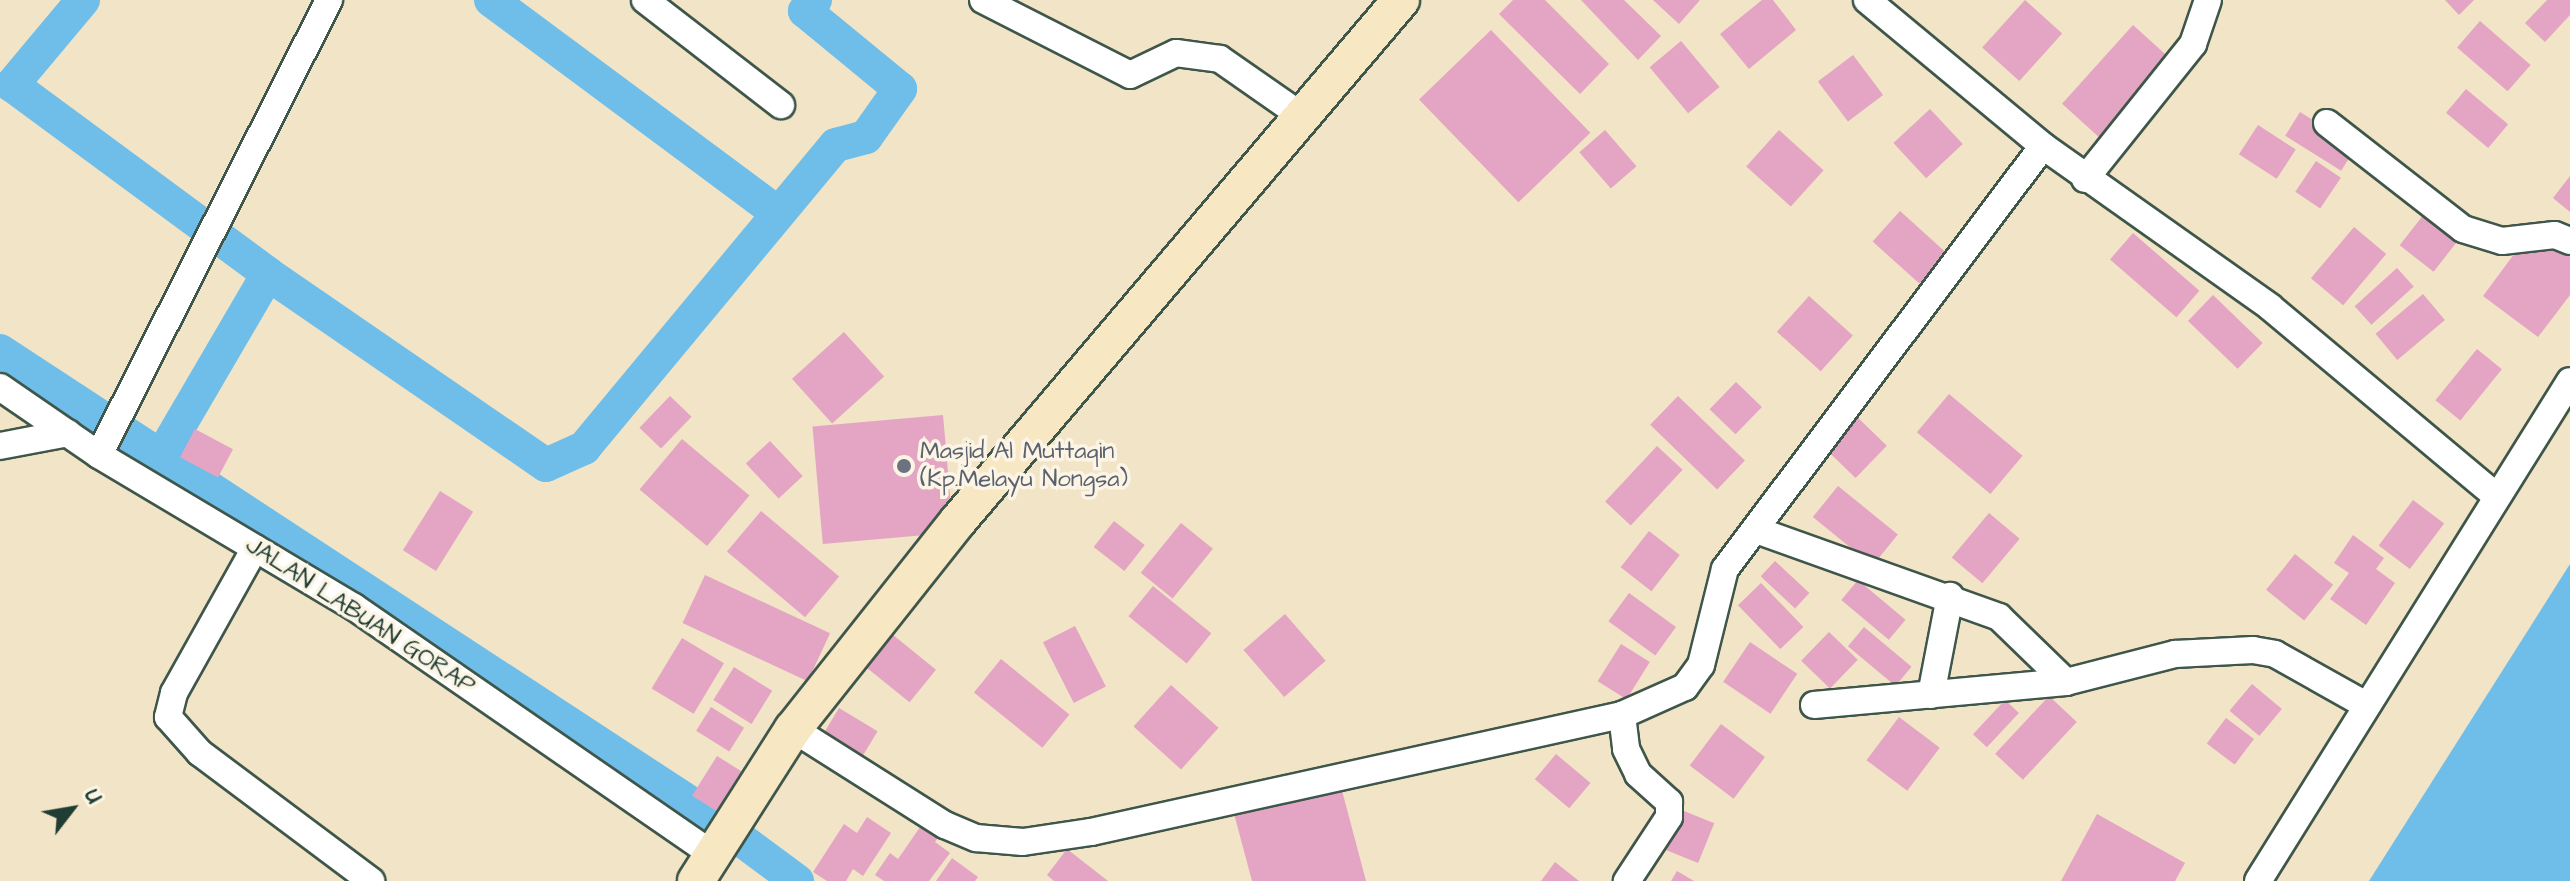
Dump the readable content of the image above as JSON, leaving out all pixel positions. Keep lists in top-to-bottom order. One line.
{"streets":{"street":["JALAN LABUAN GORAP"]},"places":["Masjid Al Muttaqin (Kp.Melayu Nongsa)"],"north":"top right"}
